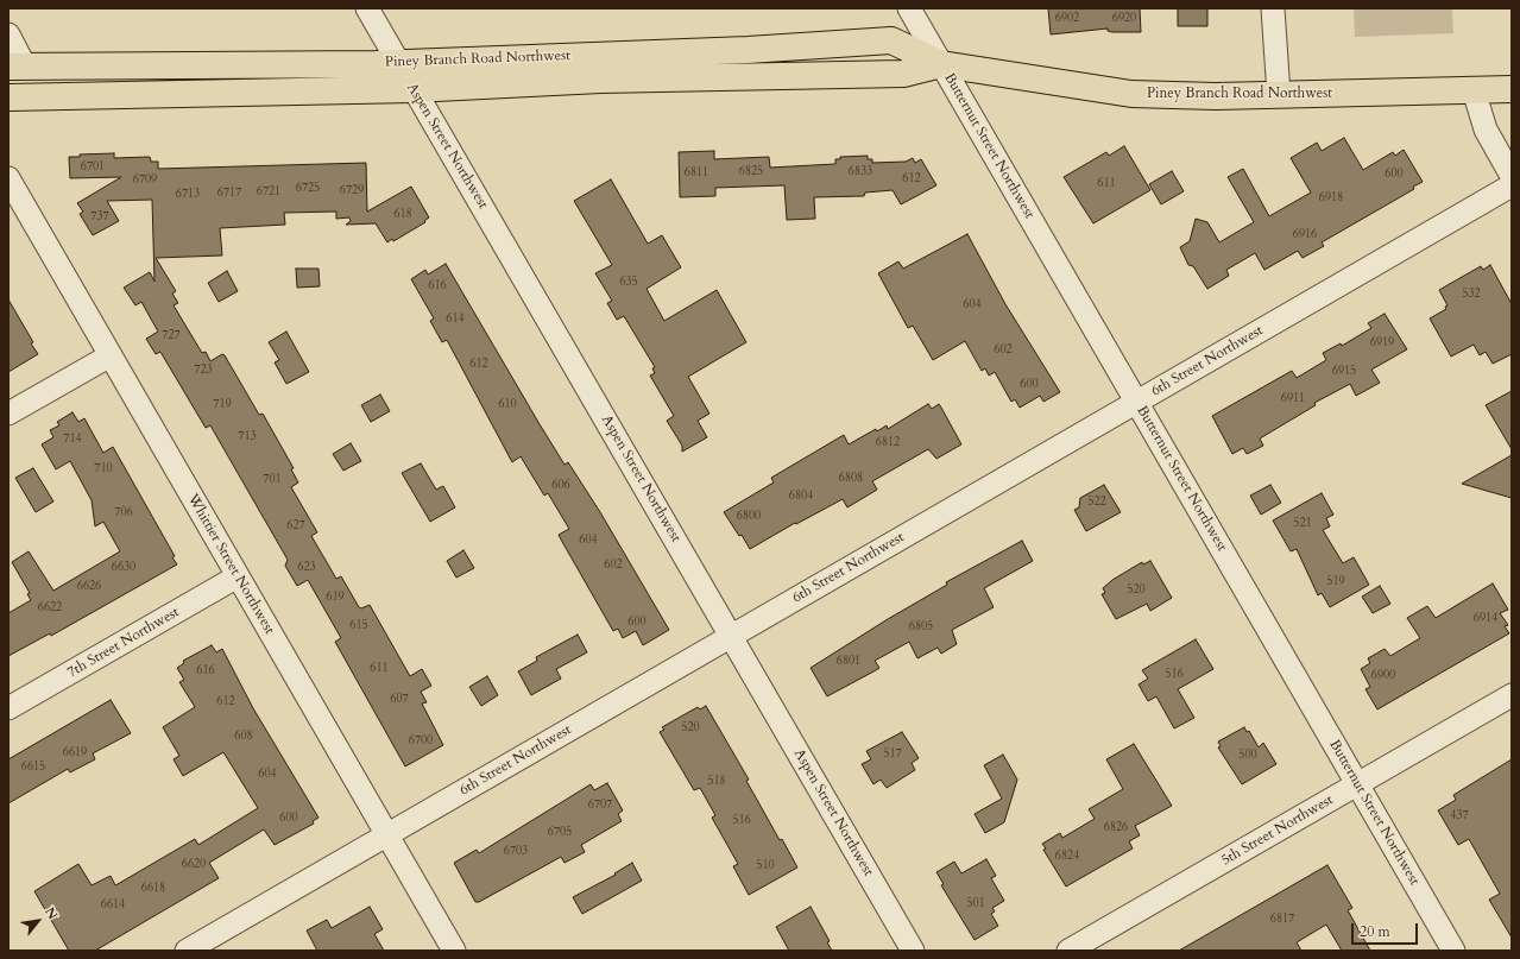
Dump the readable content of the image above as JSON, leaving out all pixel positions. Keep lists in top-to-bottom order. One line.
{"streets":{"main road":["Piney Branch Road Northwest"],"street":["Aspen Street Northwest","Butternut Street Northwest","6th Street Northwest","Whittier Street Northwest","7th Street Northwest","5th Street Northwest"]},"crossings":[["Piney Branch Road Northwest","Aspen Street Northwest"],["Piney Branch Road Northwest","Butternut Street Northwest"],["Aspen Street Northwest","6th Street Northwest"],["Butternut Street Northwest","6th Street Northwest"],["Butternut Street Northwest","5th Street Northwest"],["6th Street Northwest","Whittier Street Northwest"],["Whittier Street Northwest","7th Street Northwest"]],"house_numbers":["6902","6920","6701","6825","6833","6811","600","612","6709","611","6725","6729","6721","6717","6713","6918","618","737","6916","635","616","532","604","614","727","6919","602","612","723","6915","600","6911","719","610","713","714","6812","710","6808","701","606","6804","522","706","6800","521","627","604","602","6630","623","519","6626","520","619","6622","6914","600","615","6805","6801","611","616","516","6900","607","612","520","608","6700","6619","517","500","6615","604","518","6707","437","600","516","6826","6705","6703","6824","6620","510","6618","501","6614","6817"],"scale_bar":"20 m","north":"top right"}
